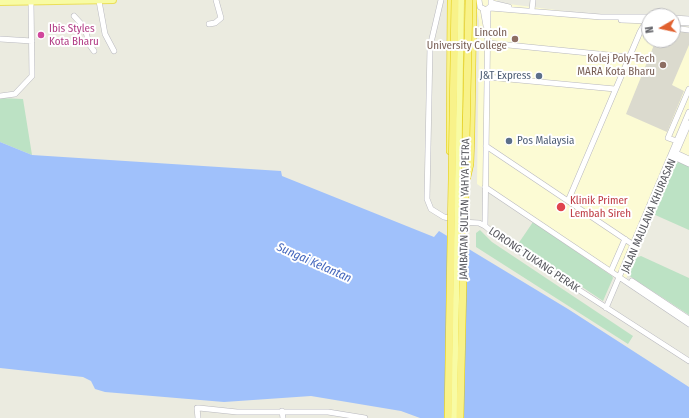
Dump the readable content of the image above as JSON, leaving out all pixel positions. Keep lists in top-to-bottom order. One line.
{"streets":{"highway":["JAMBATAN SULTAN YAHYA PETRA"],"street":["JALAN MAULANA KHURASAN","LORONG TUKANG PERAK"]},"crossings":[["JALAN MAULANA KHURASAN","LORONG TUKANG PERAK"]],"water":["Sungai Kelantan"],"places":["Ibis Styles Kota Bharu","Lincoln University College","Kolej Poly-Tech MARA Kota Bharu","J&T Express","Pos Malaysia","Klinik Primer Lembah Sireh"],"north":"left"}
